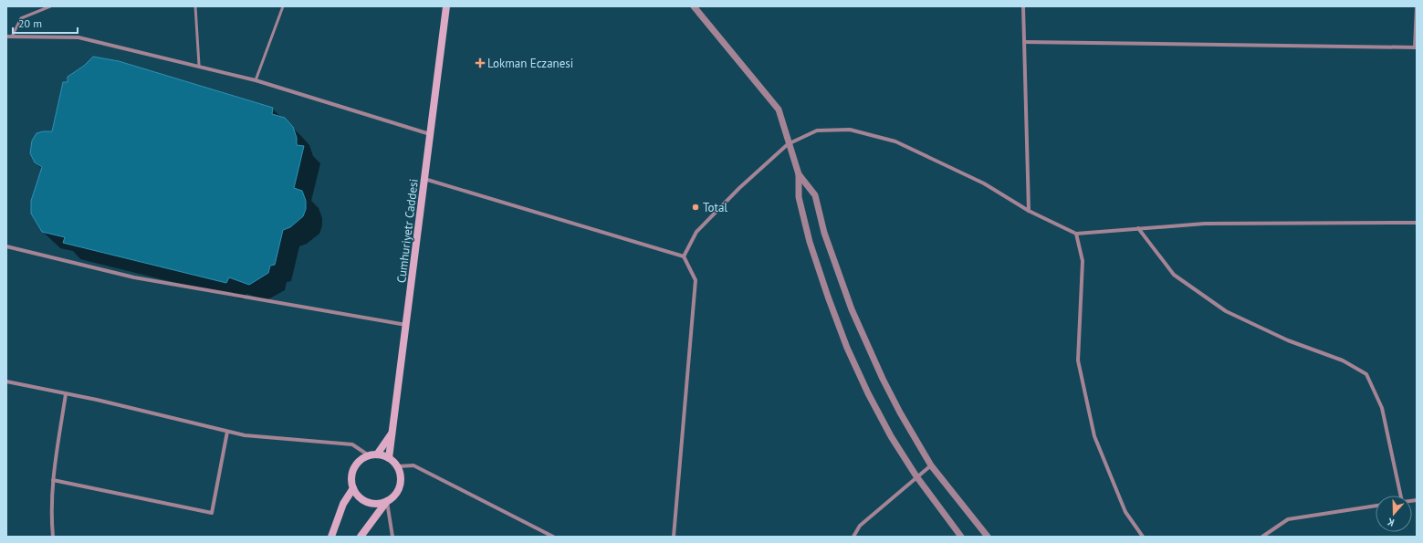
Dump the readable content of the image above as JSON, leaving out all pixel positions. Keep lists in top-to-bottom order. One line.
{"streets":{"main road":["Cumhuriyetr Caddesi"]},"places":{"health":["Lokman Eczanesi"],"other":["Total"]},"scale_bar":"20 m","north":"bottom"}
